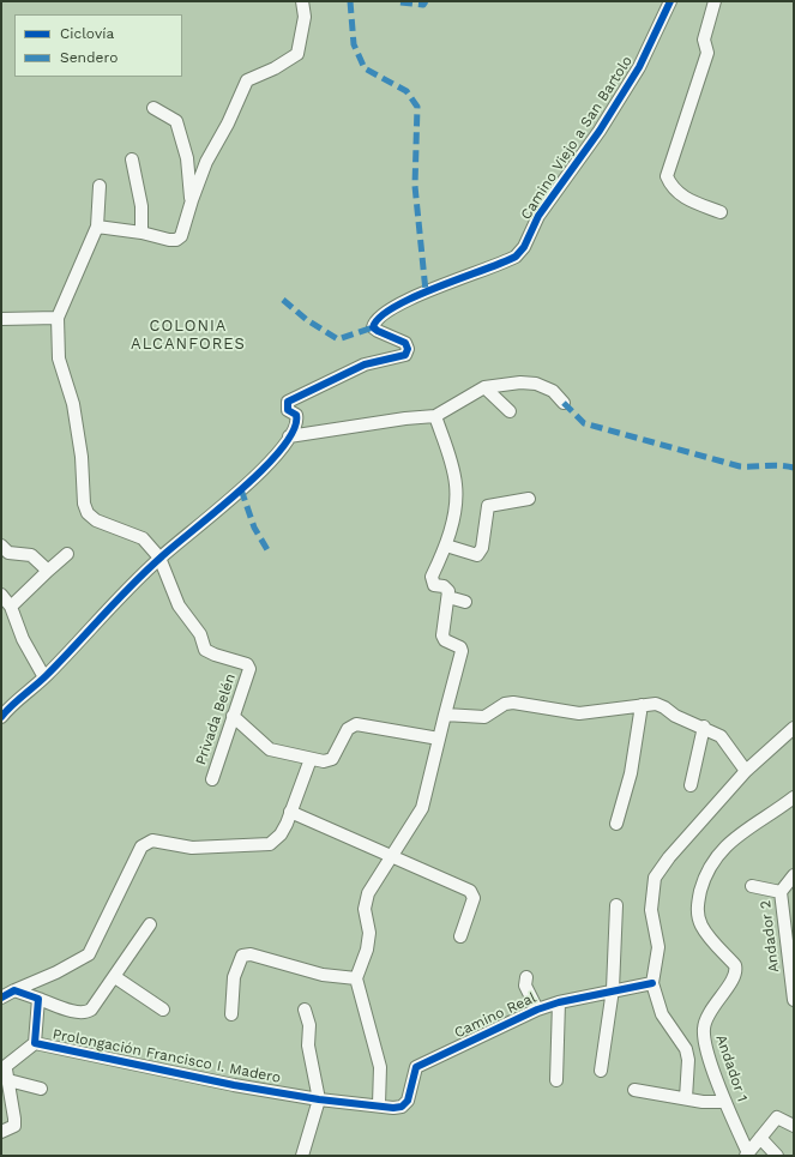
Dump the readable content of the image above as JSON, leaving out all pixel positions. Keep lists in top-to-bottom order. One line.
{"streets":{"street":["Camino Viejo a San Bartolo","Privada Belén","Andador 2","Camino Real","Prolongación Francisco I. Madero","Andador 1"]},"crossings":[["Camino Real","Prolongación Francisco I. Madero"]],"districts":["COLONIA ALCANFORES"],"legend":["Ciclovía","Sendero"]}
